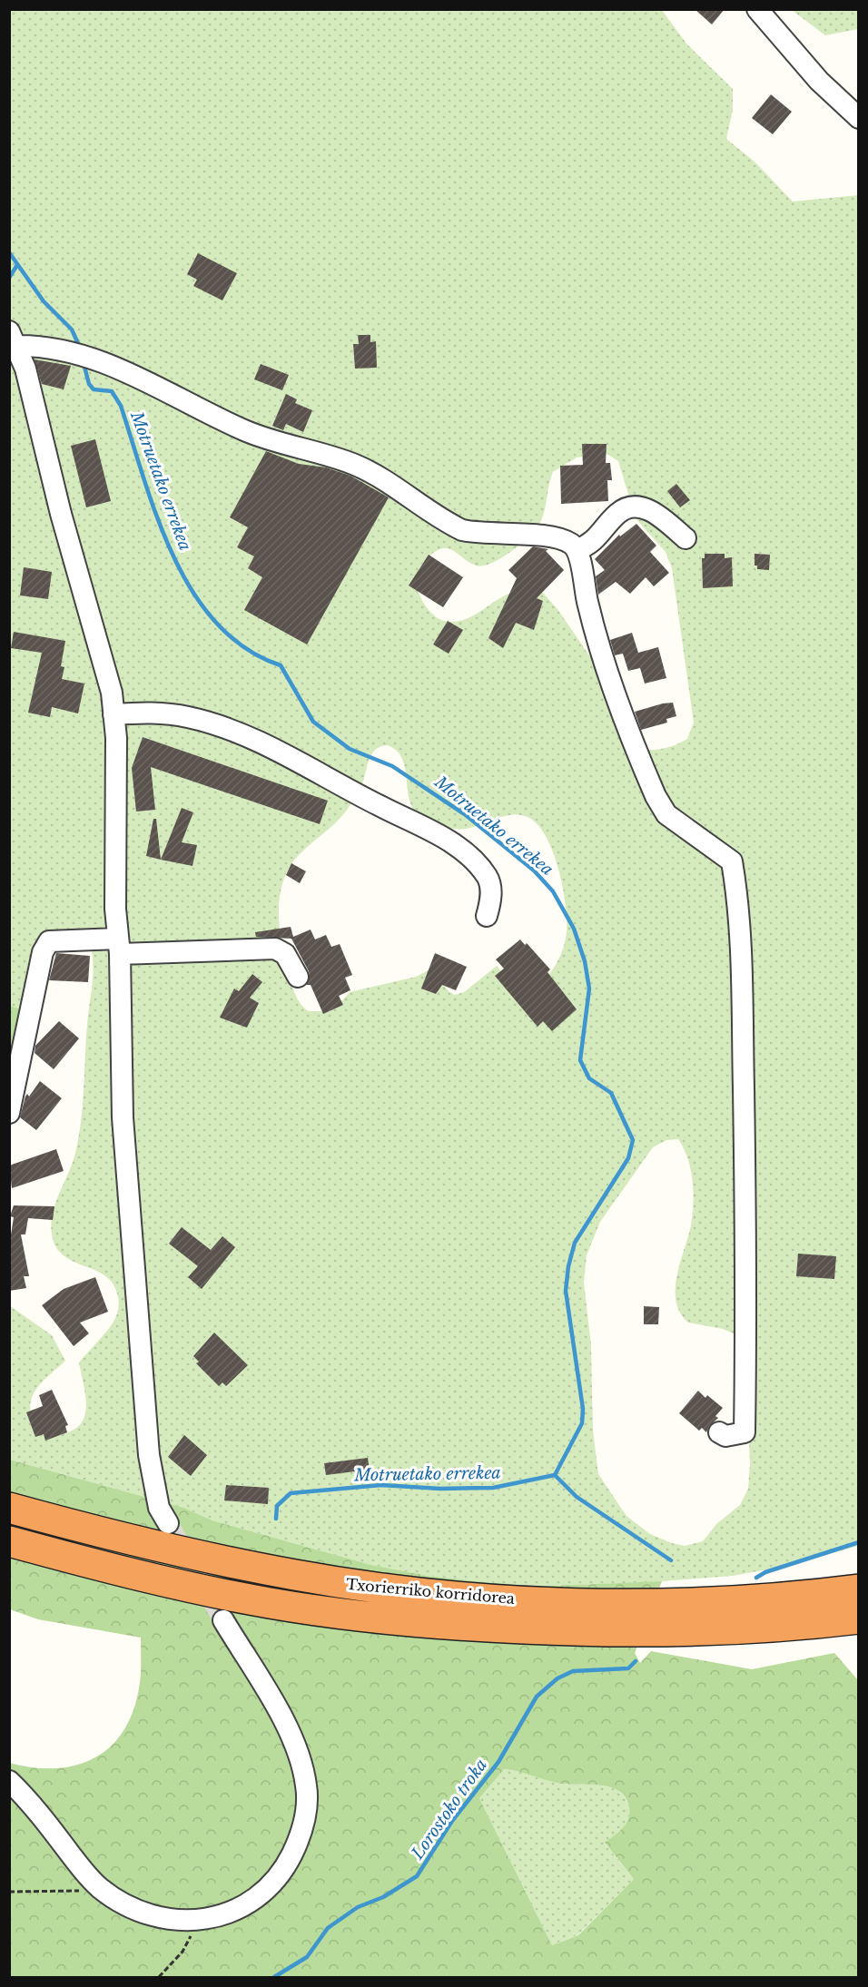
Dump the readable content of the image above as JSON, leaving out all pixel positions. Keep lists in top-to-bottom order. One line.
{"streets":{"highway":["Txorierriko korridorea"]},"water":["Motruetako errekea","Lorostoko troka"]}
